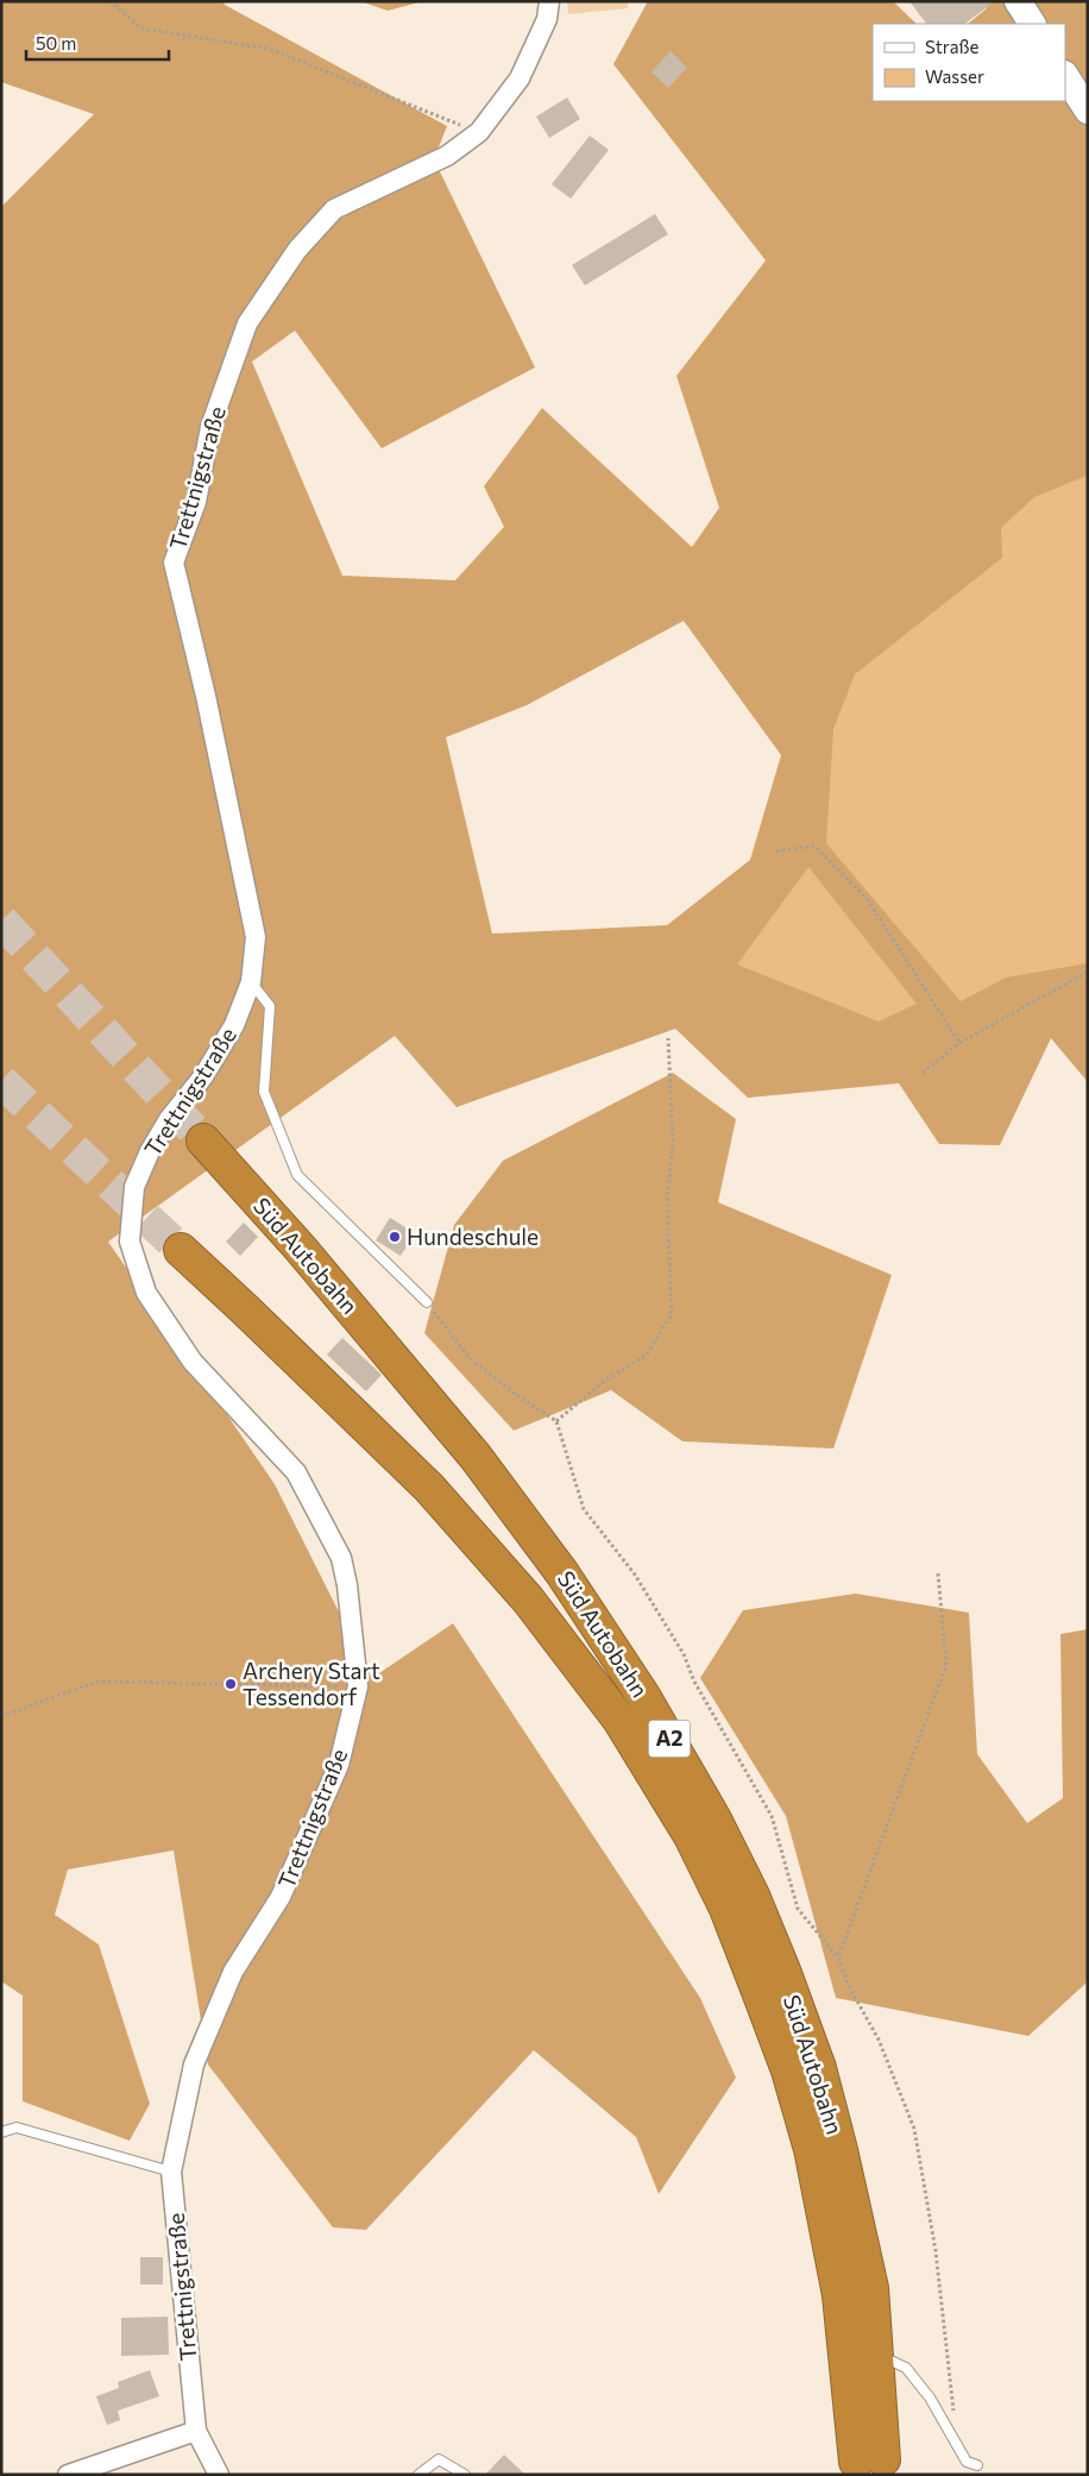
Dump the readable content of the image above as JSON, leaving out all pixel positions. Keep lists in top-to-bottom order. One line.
{"streets":{"highway":["Süd Autobahn","A2"],"street":["Trettnigstraße"]},"places":["Hundeschule","Archery Start Tessendorf"],"legend":["Straße","Wasser"],"scale_bar":"50 m"}
